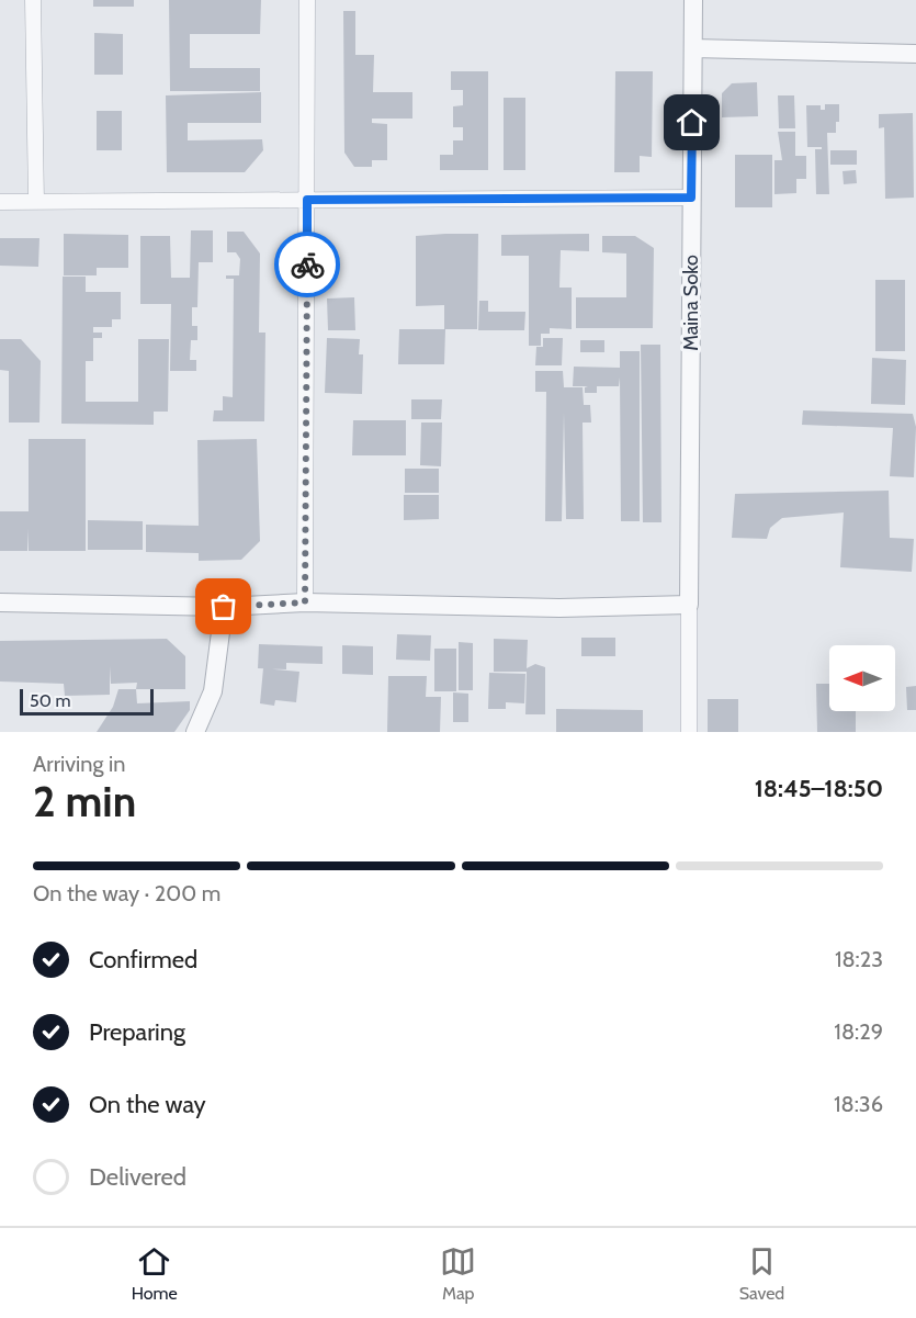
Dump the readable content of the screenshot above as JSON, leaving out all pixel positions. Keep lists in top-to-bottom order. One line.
{"streets":{"street":["Maina Soko"]},"scale_bar":"50 m","north":"left","page":{"scale":"50 m","heading":["2 min","Arriving in","18:45–18:50"],"bar":"On the way · 200 m","list":[["Confirmed","18:23"],["Preparing","18:29"],["On the way","18:36"],"Delivered"],"tabs":["Home","Map","Saved"]}}
